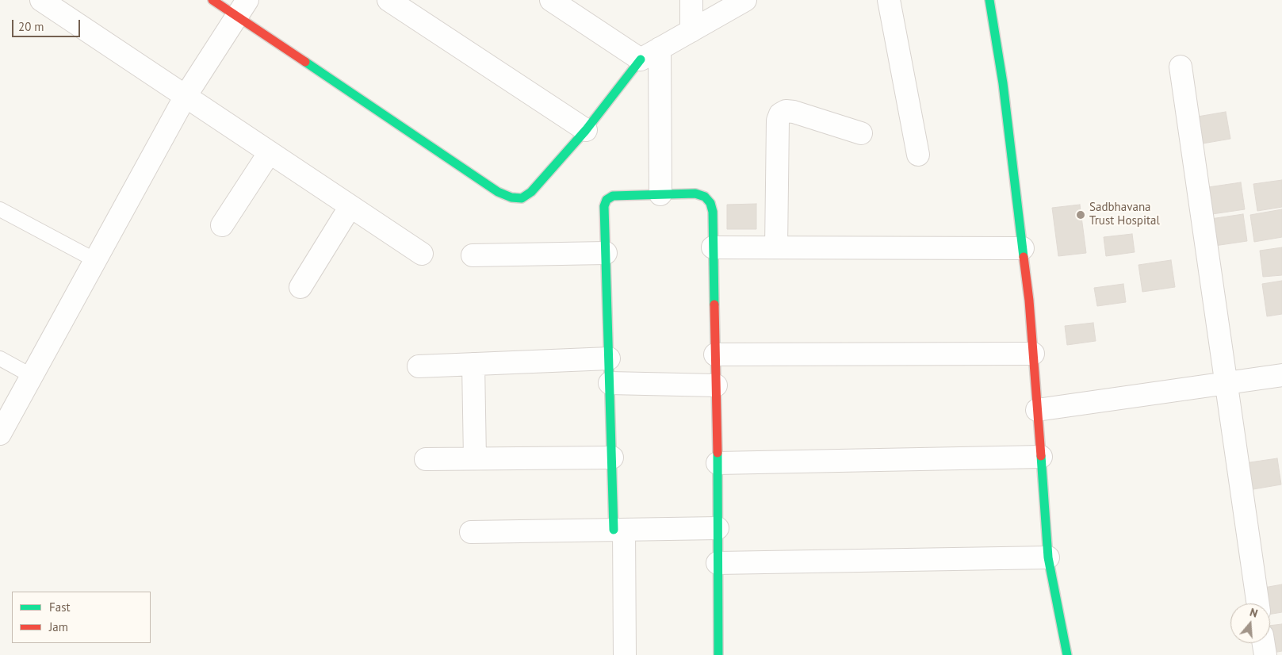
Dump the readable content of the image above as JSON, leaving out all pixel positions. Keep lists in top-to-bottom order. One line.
{"places":["Sadbhavana Trust Hospital"],"legend":["Fast","Jam"],"scale_bar":"20 m","north":"top"}
